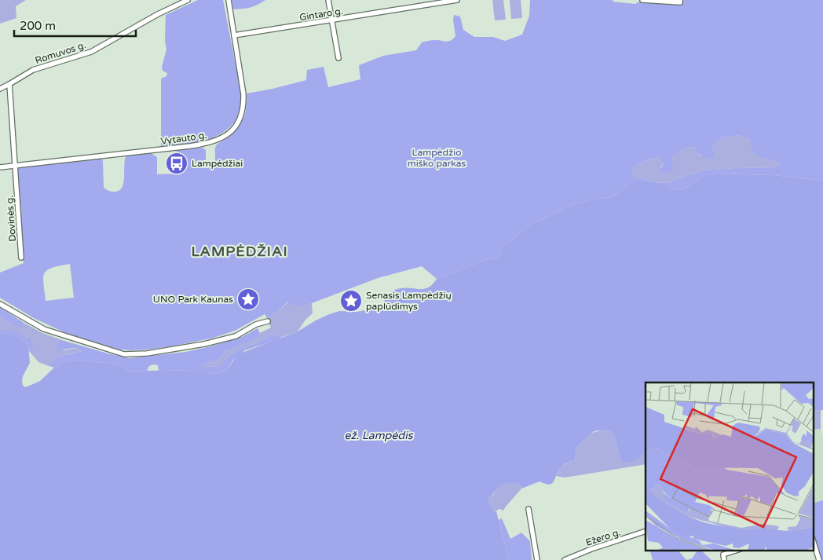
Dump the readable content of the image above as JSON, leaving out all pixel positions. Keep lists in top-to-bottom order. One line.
{"streets":{"street":["Gintaro g.","Romuvos g.","Vytauto g.","Dovinės g.","Ežero g."]},"crossings":[["Gintaro g.","Vytauto g."],["Romuvos g.","Dovinės g."],["Vytauto g.","Dovinės g."]],"districts":["LAMPĖDŽIAI"],"water":["ež. Lampėdis"],"parks":["Lampėdžio miško parkas"],"places":{"bus stop":["Lampėdžiai"],"place":["UNO Park Kaunas","Senasis Lampėdžių paplūdimys"]},"scale_bar":"200 m"}
